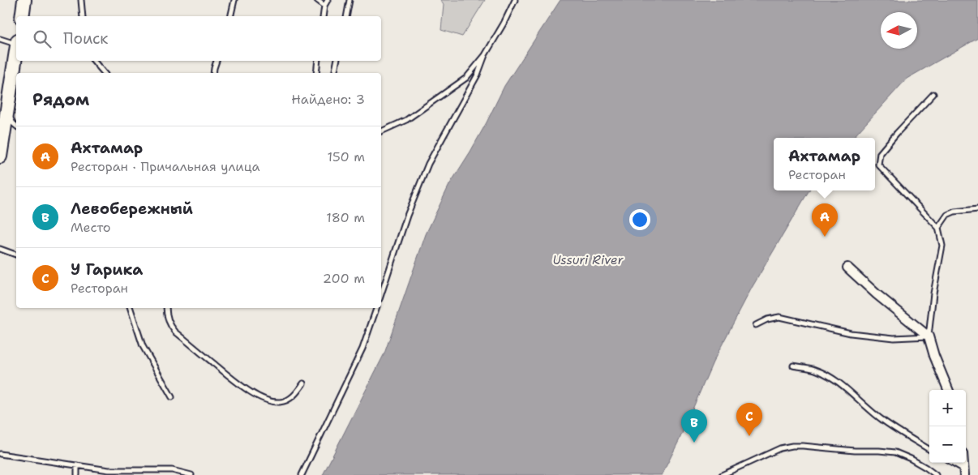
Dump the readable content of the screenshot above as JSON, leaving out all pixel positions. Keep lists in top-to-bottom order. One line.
{"water":["Ussuri River"],"north":"left","page":{"search":"Поиск","heading":["Рядом","Найдено: 3"],"list":[{"mark":"A","name":"Ахтамар","note":"Ресторан · Причальная улица","value":"150 m"},{"mark":"B","name":"Левобережный","note":"Место","value":"180 m"},{"mark":"C","name":"У Гарика","note":"Ресторан","value":"200 m"}],"popup":["Ахтамар","Ресторан"],"pins":["A","C","B"],"map_buttons":["+","−"]}}
